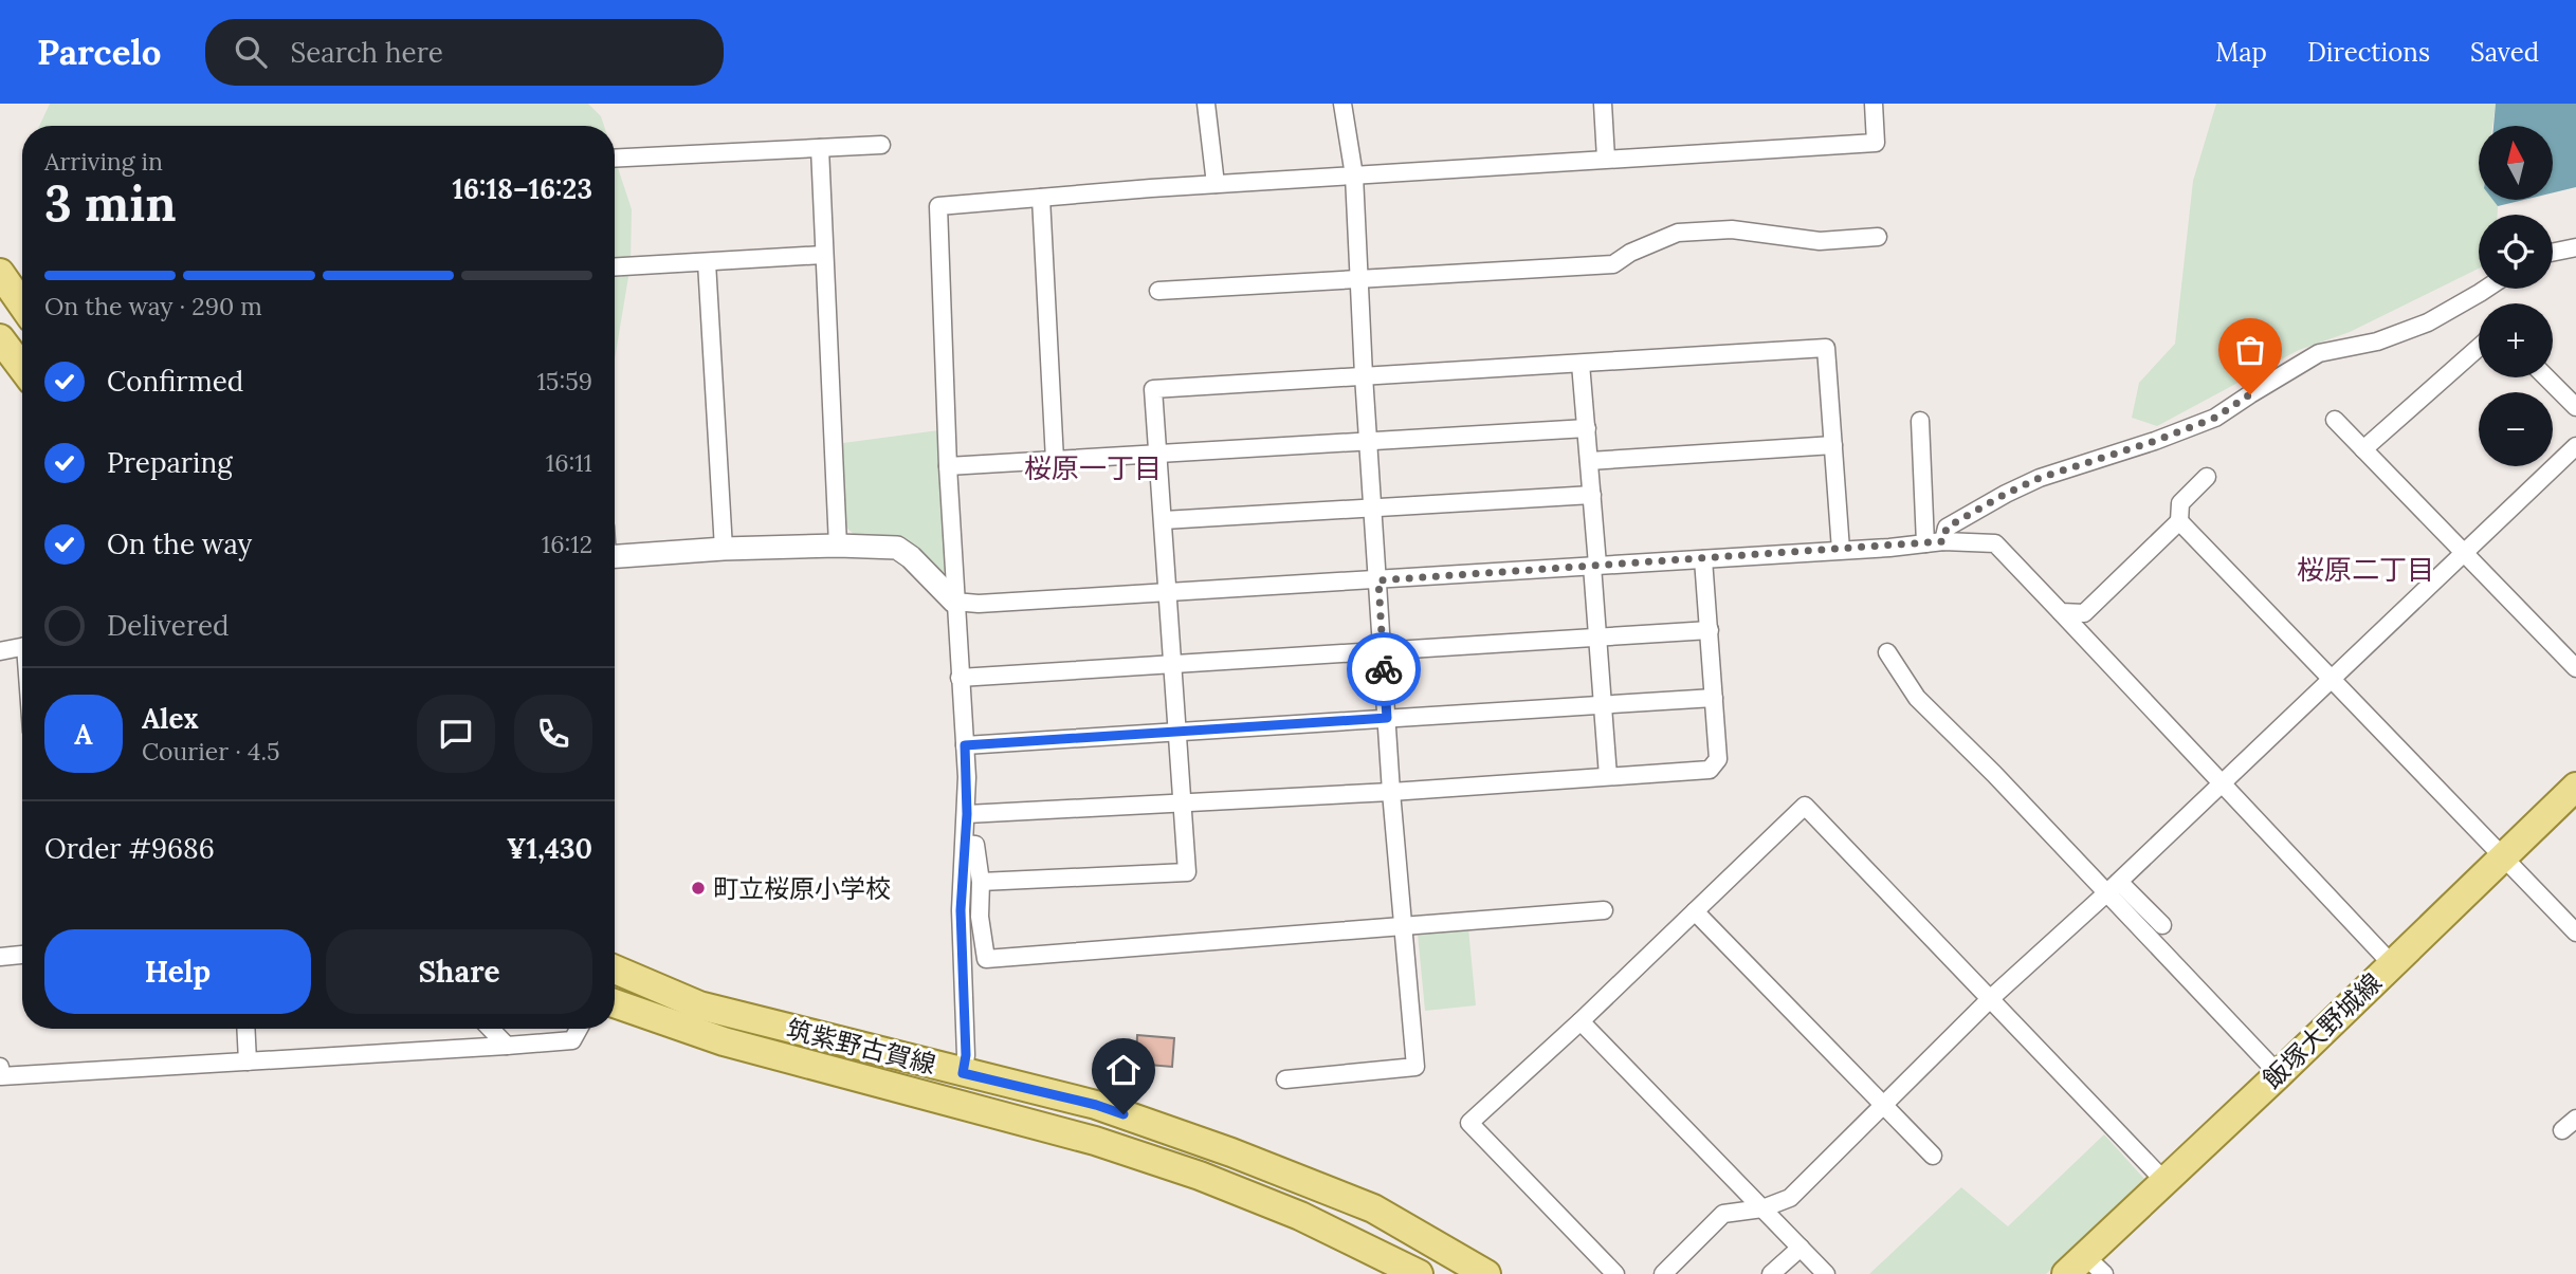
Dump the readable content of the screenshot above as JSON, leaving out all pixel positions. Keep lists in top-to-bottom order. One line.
{"streets":{"main road":["飯塚大野城線","筑紫野古賀線"]},"districts":["桜原一丁目","桜原二丁目"],"places":["町立桜原小学校"],"north":"top","page":{"header":"Parcelo","search":"Search here","nav":["Map","Directions","Saved"],"map_buttons":["+","−"],"heading":["3 min","Arriving in","16:18–16:23"],"panel":["Alex","Courier · 4.5","Order #9686","¥1,430"],"bar":"On the way · 290 m","list":[["Confirmed","15:59"],["Preparing","16:11"],["On the way","16:12"],"Delivered"],"round":"A","buttons":["Help","Share"]}}
